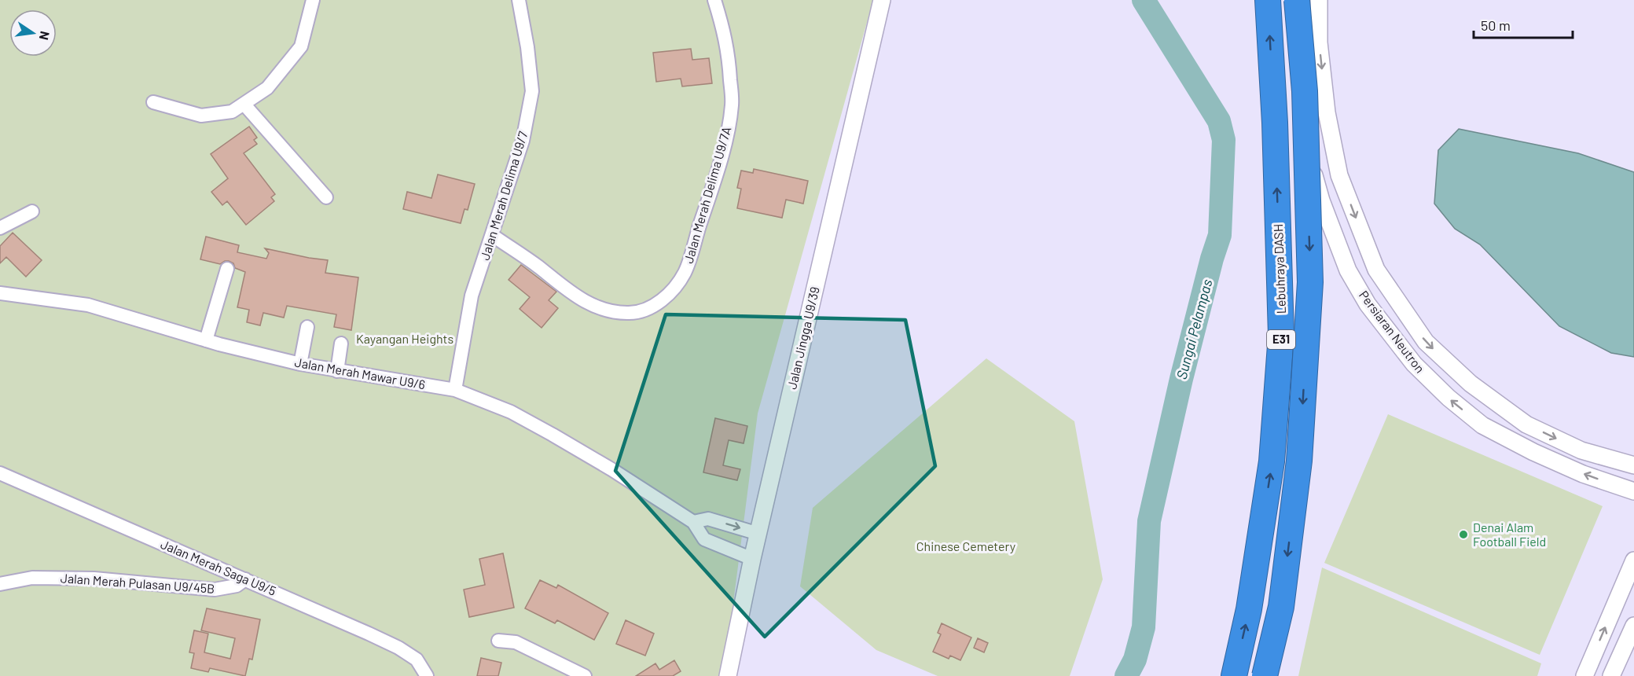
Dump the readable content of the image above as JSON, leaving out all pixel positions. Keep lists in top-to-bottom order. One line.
{"streets":{"highway":["Lebuhraya DASH","E31"],"street":["Jalan Merah Delima U9/7A","Jalan Merah Delima U9/7","Persiaran Neutron","Jalan Jingga U9/39","Jalan Merah Mawar U9/6","Jalan Merah Saga U9/5","Jalan Merah Pulasan U9/45B"]},"crossings":[["Jalan Merah Delima U9/7A","Jalan Merah Delima U9/7"],["Jalan Merah Delima U9/7","Jalan Merah Mawar U9/6"],["Jalan Merah Saga U9/5","Jalan Merah Pulasan U9/45B"]],"water":["Sungai Pelampas"],"parks":["Kayangan Heights","Chinese Cemetery"],"places":["Denai Alam Football Field"],"scale_bar":"50 m","north":"right"}
